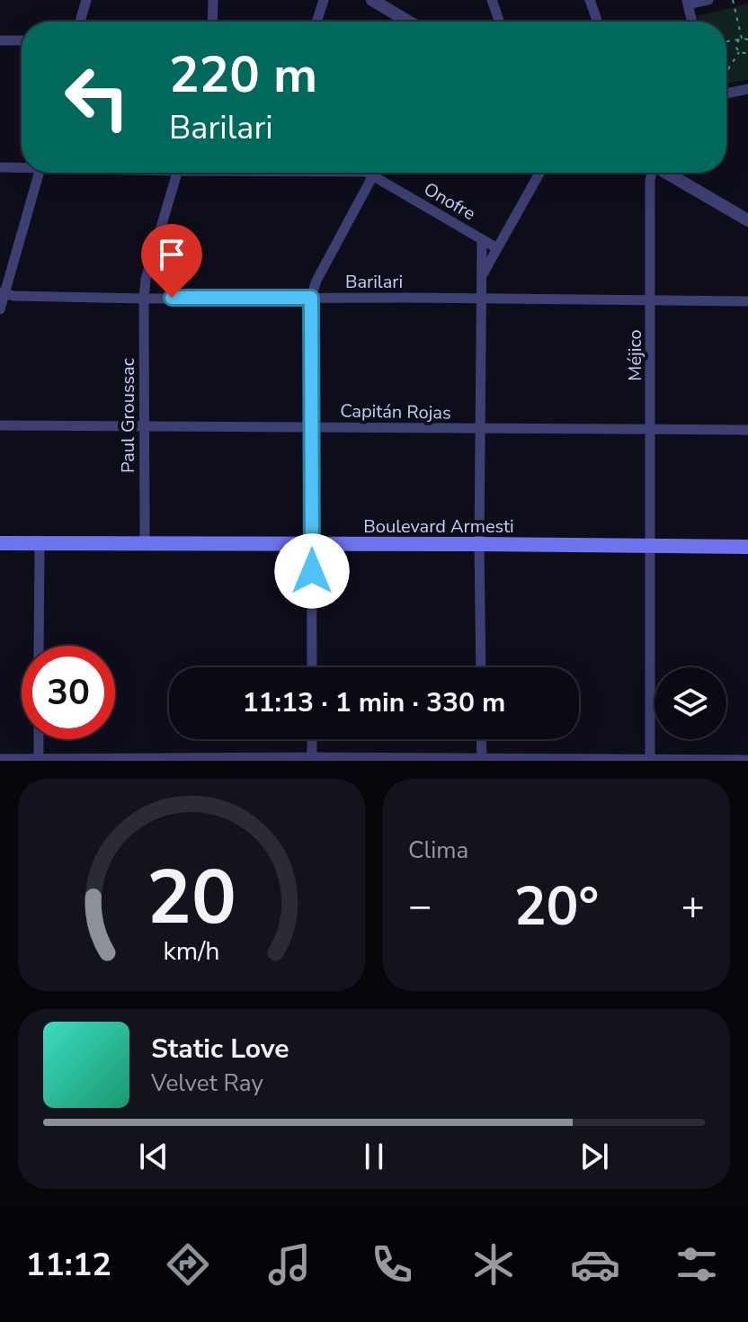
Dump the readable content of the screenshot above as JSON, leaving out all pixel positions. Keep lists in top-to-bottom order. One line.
{"streets":{"main road":["Boulevard Armesti"],"street":["Onofre","Barilari","Méjico","Capitán Rojas","Paul Groussac"]},"crossings":[["Barilari","Méjico"],["Barilari","Paul Groussac"],["Méjico","Capitán Rojas"],["Méjico","Boulevard Armesti"],["Capitán Rojas","Paul Groussac"],["Paul Groussac","Boulevard Armesti"]],"page":{"turn":["220 m","Barilari"],"limit":"30","trip":"11:13 · 1 min · 330 m","tile":"Clima","heat":["−","20°","+"],"song":["Static Love","Velvet Ray"],"tabs":"11:12","gauge":["20","km/h"]}}
